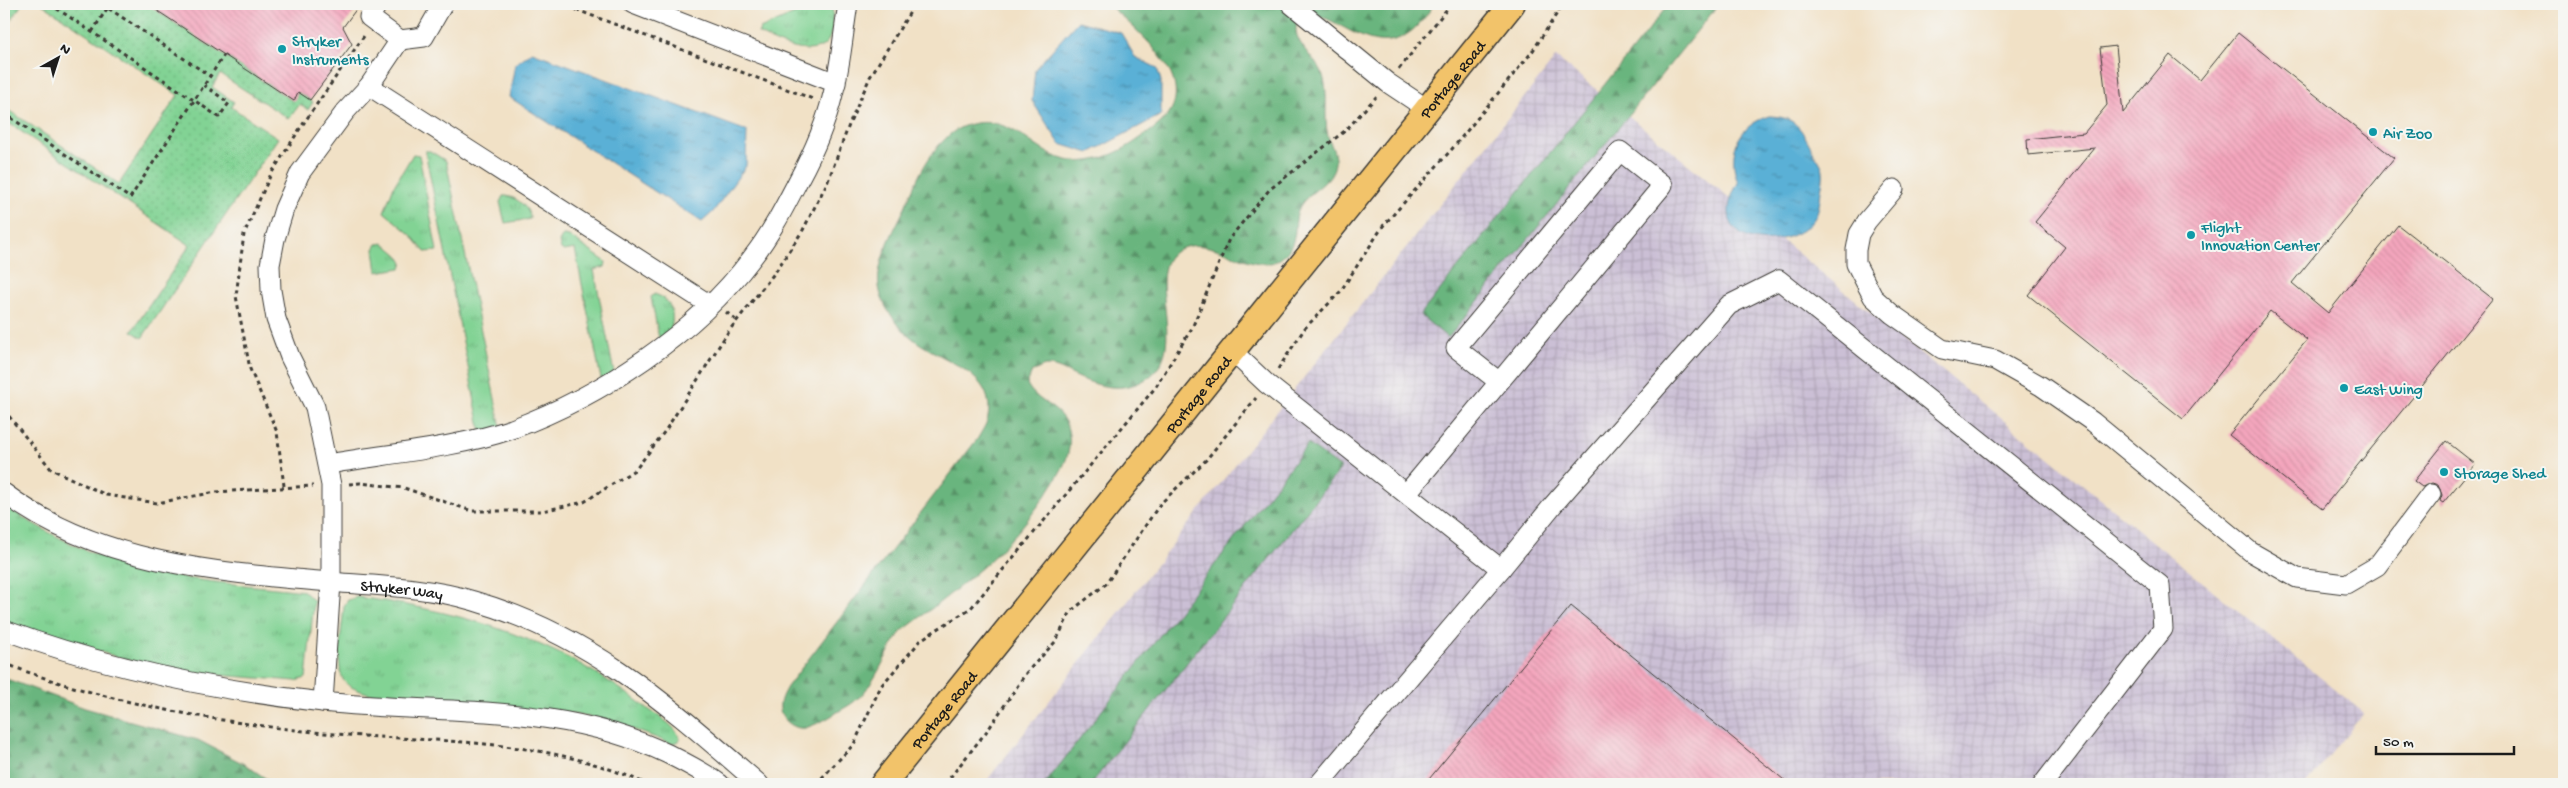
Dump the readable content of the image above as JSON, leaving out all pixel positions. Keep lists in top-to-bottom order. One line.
{"streets":{"main road":["Portage Road"],"street":["Stryker Way"]},"places":["Stryker Instruments","Air Zoo","Flight Innovation Center","East Wing","Storage Shed"],"scale_bar":"50 m","north":"top right"}
